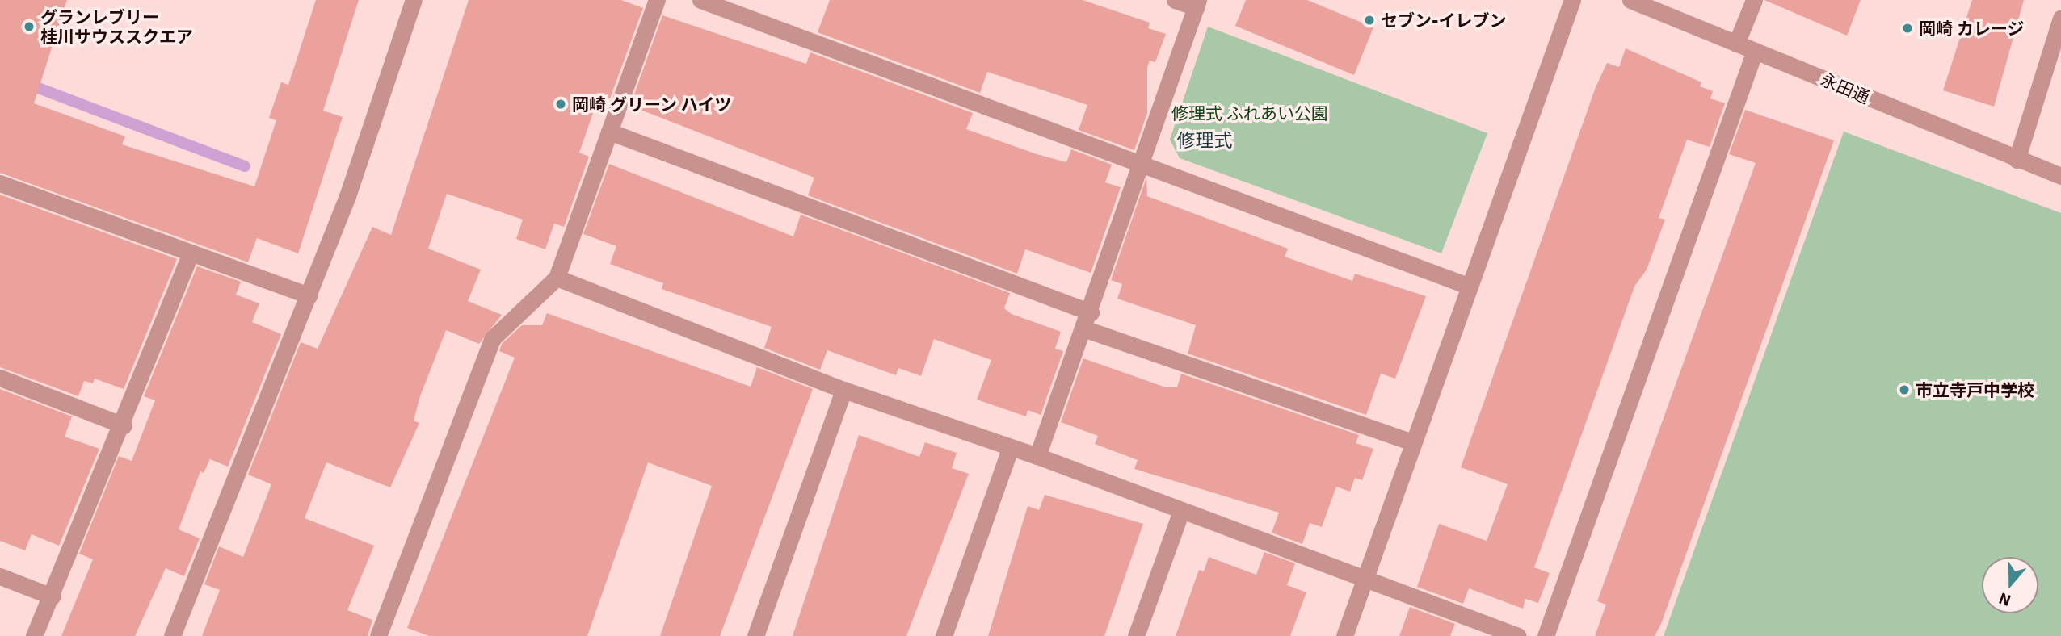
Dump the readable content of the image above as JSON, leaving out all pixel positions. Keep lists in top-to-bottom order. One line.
{"streets":{"street":["永田通"]},"districts":["修理式"],"parks":["修理式 ふれあい公園"],"places":["セブン-イレブン","グランレブリー 桂川サウススクエア","岡崎 カレージ","岡崎 グリーン ハイツ","市立寺戸中学校"],"north":"bottom"}
